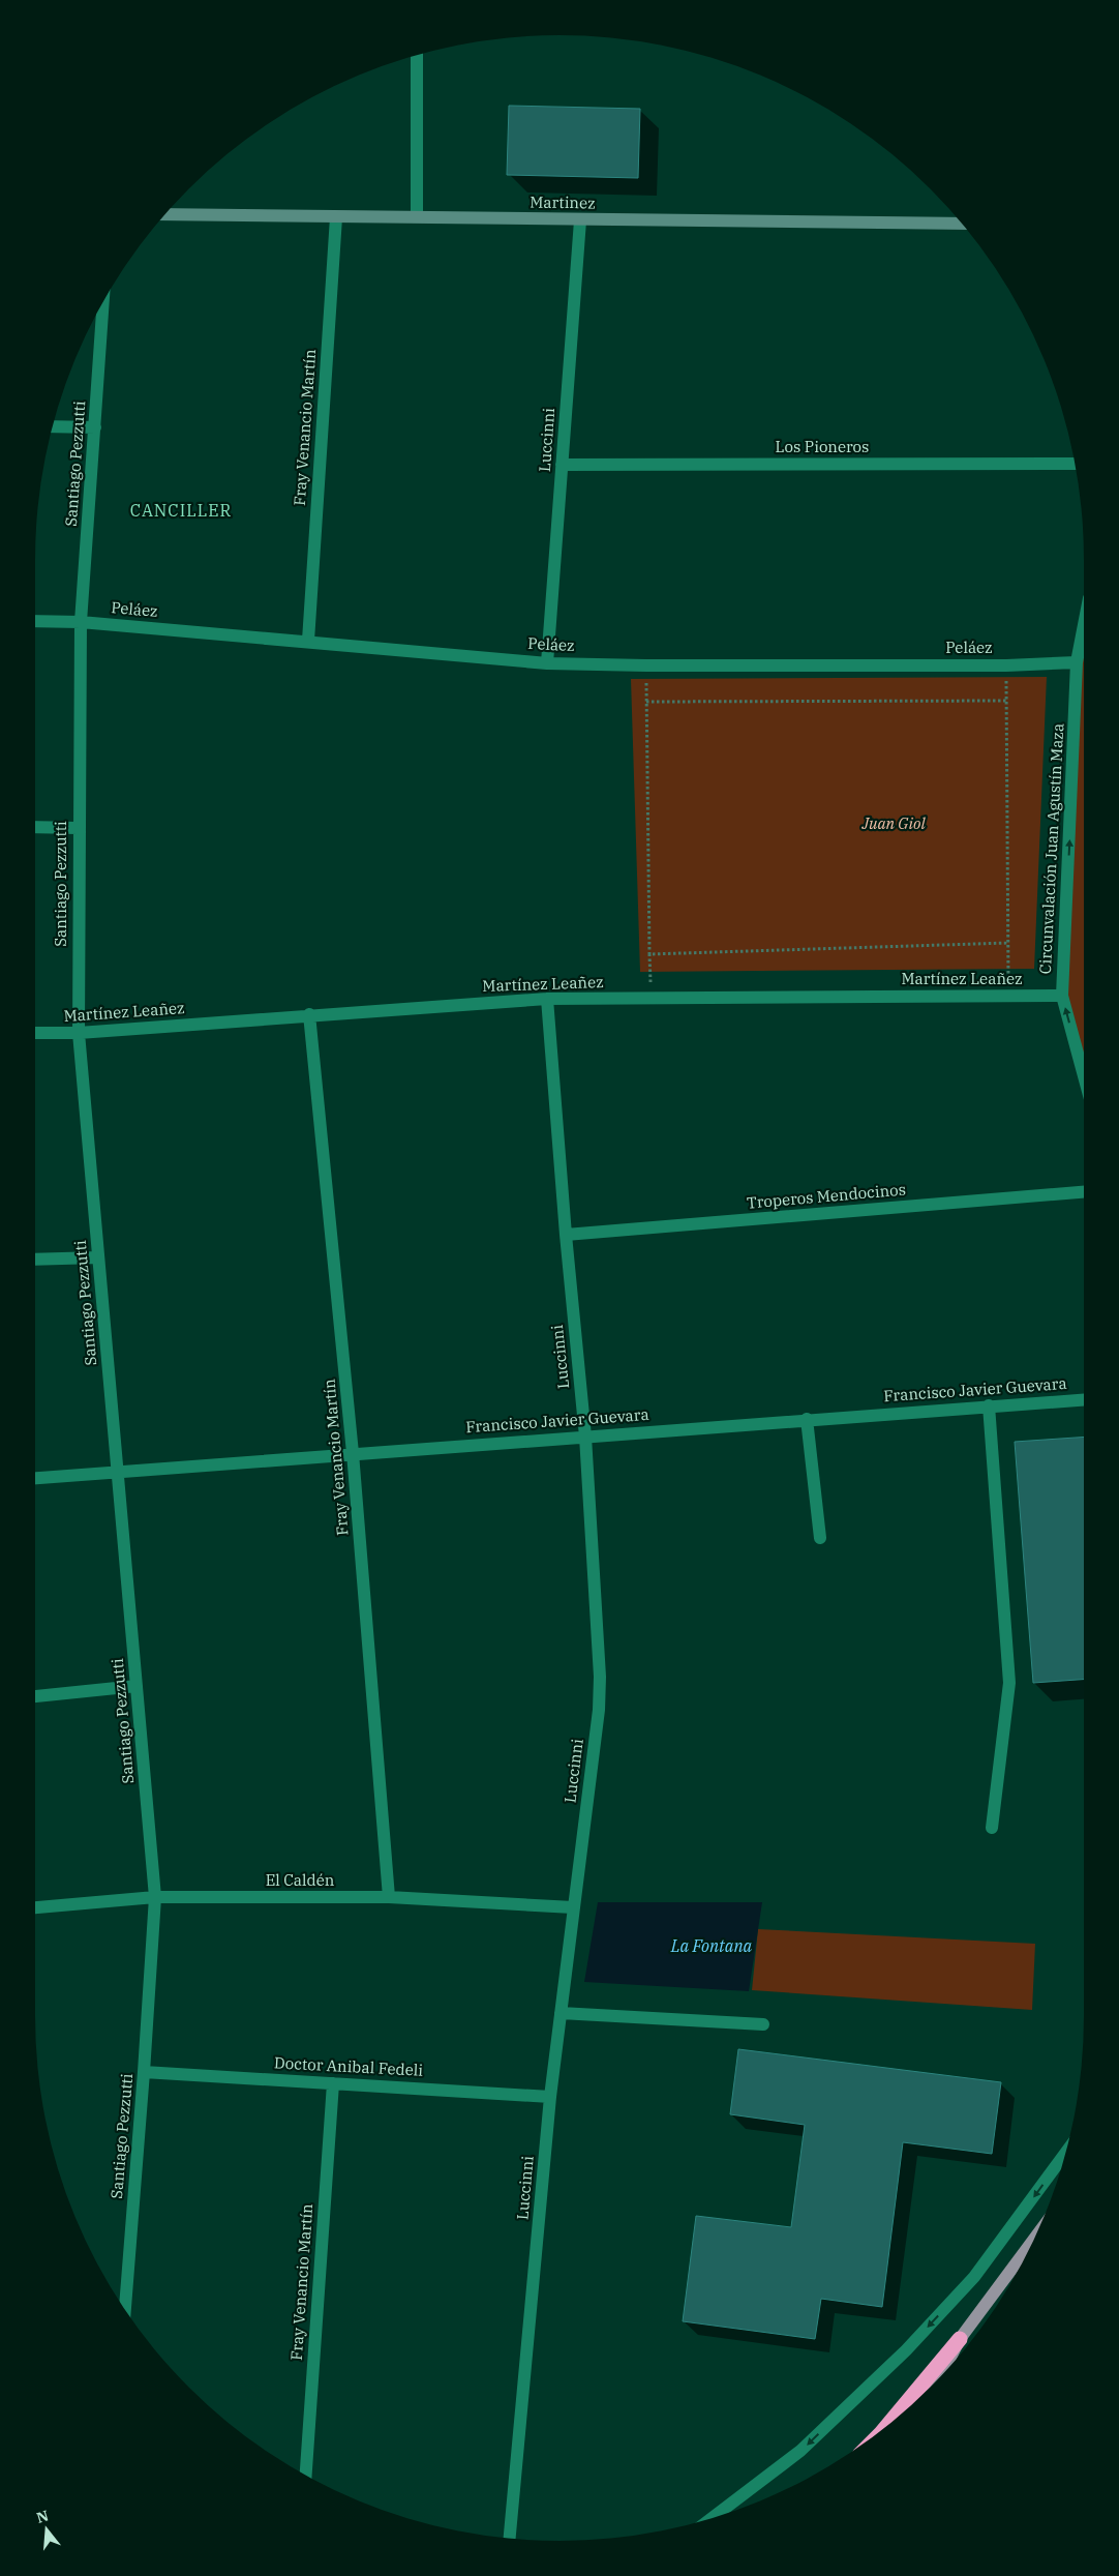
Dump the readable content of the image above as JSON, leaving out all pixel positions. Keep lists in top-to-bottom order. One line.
{"streets":{"street":["Martinez","Fray Venancio Martín","Luccinni","Los Pioneros","Santiago Pezzutti","Peláez","Circunvalación Juan Agustín Maza","Martínez Leañez","Troperos Mendocinos","Francisco Javier Guevara","El Caldén","Doctor Anibal Fedeli"]},"crossings":[["Martinez","Fray Venancio Martín"],["Martinez","Luccinni"],["Fray Venancio Martín","Peláez"],["Fray Venancio Martín","Martínez Leañez"],["Fray Venancio Martín","Francisco Javier Guevara"],["Fray Venancio Martín","El Caldén"],["Fray Venancio Martín","Doctor Anibal Fedeli"],["Luccinni","Los Pioneros"],["Luccinni","Peláez"],["Luccinni","Martínez Leañez"],["Luccinni","Troperos Mendocinos"],["Luccinni","Francisco Javier Guevara"],["Luccinni","El Caldén"],["Luccinni","Doctor Anibal Fedeli"],["Santiago Pezzutti","Peláez"],["Santiago Pezzutti","Martínez Leañez"],["Santiago Pezzutti","Francisco Javier Guevara"],["Santiago Pezzutti","El Caldén"],["Santiago Pezzutti","Doctor Anibal Fedeli"],["Peláez","Circunvalación Juan Agustín Maza"],["Circunvalación Juan Agustín Maza","Martínez Leañez"]],"one_way":["Circunvalación Juan Agustín Maza"],"districts":["CANCILLER"],"water":["La Fontana"],"parks":["Juan Giol"],"north":"top"}
